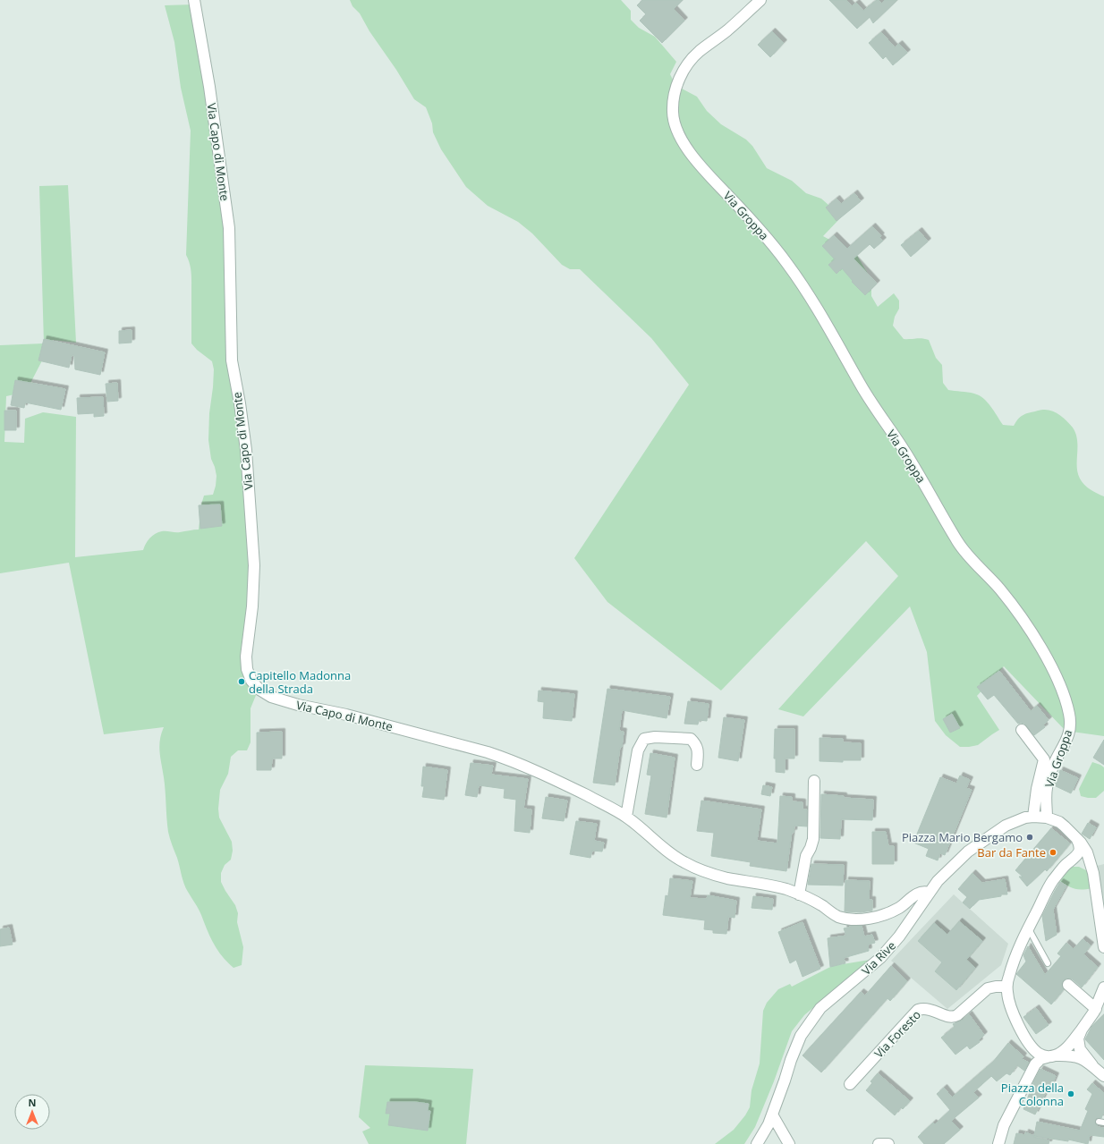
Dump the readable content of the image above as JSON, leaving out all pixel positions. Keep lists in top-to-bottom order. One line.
{"streets":{"street":["Via Capo di Monte","Via Groppa","Via Rive","Via Foresto"]},"crossings":[["Via Capo di Monte","Via Rive"],["Via Groppa","Via Rive"]],"places":["Capitello Madonna della Strada","Piazza Mario Bergamo","Bar da Fante","Piazza della Colonna"],"north":"top"}
